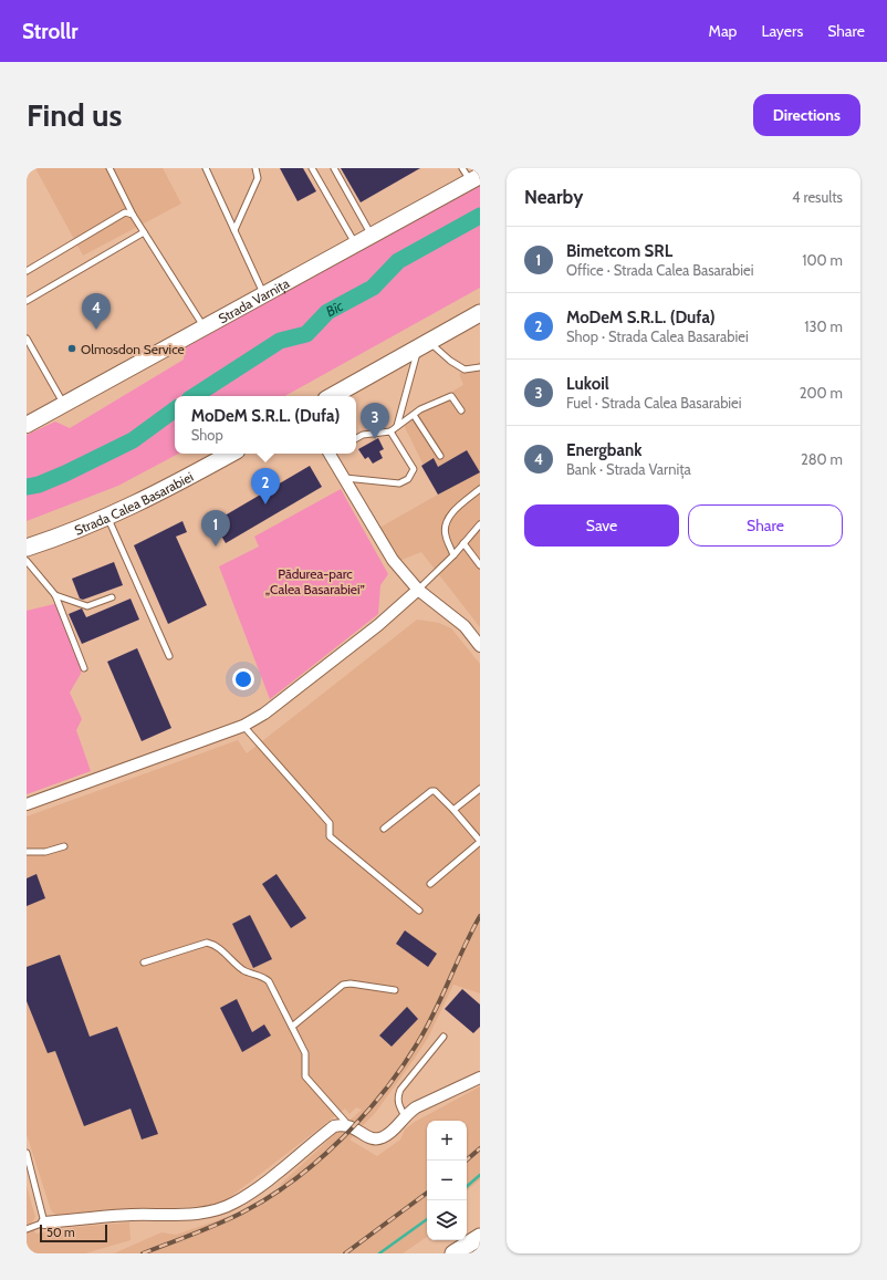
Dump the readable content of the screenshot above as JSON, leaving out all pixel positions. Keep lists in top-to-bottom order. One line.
{"streets":{"main road":["Strada Calea Basarabiei"],"street":["Strada Varnița"]},"water":["Bîc"],"parks":["Pădurea-parc „Calea Basarabiei”"],"places":["Olmosdon Service"],"scale_bar":"50 m","page":{"header":"Strollr","nav":["Map","Layers","Share"],"buttons":["Directions",["Save","Share"]],"title":"Find us","heading":["Nearby","4 results"],"list":[{"mark":"1","name":"Bimetcom SRL","note":"Office · Strada Calea Basarabiei","value":"100 m"},{"mark":"2","name":"MoDeM S.R.L. (Dufa)","note":"Shop · Strada Calea Basarabiei","value":"130 m"},{"mark":"3","name":"Lukoil","note":"Fuel · Strada Calea Basarabiei","value":"200 m"},{"mark":"4","name":"Energbank","note":"Bank · Strada Varnița","value":"280 m"}],"pins":["4","3","2","1"],"popup":["MoDeM S.R.L. (Dufa)","Shop"],"map_buttons":["+","−"],"scale":"50 m"}}
